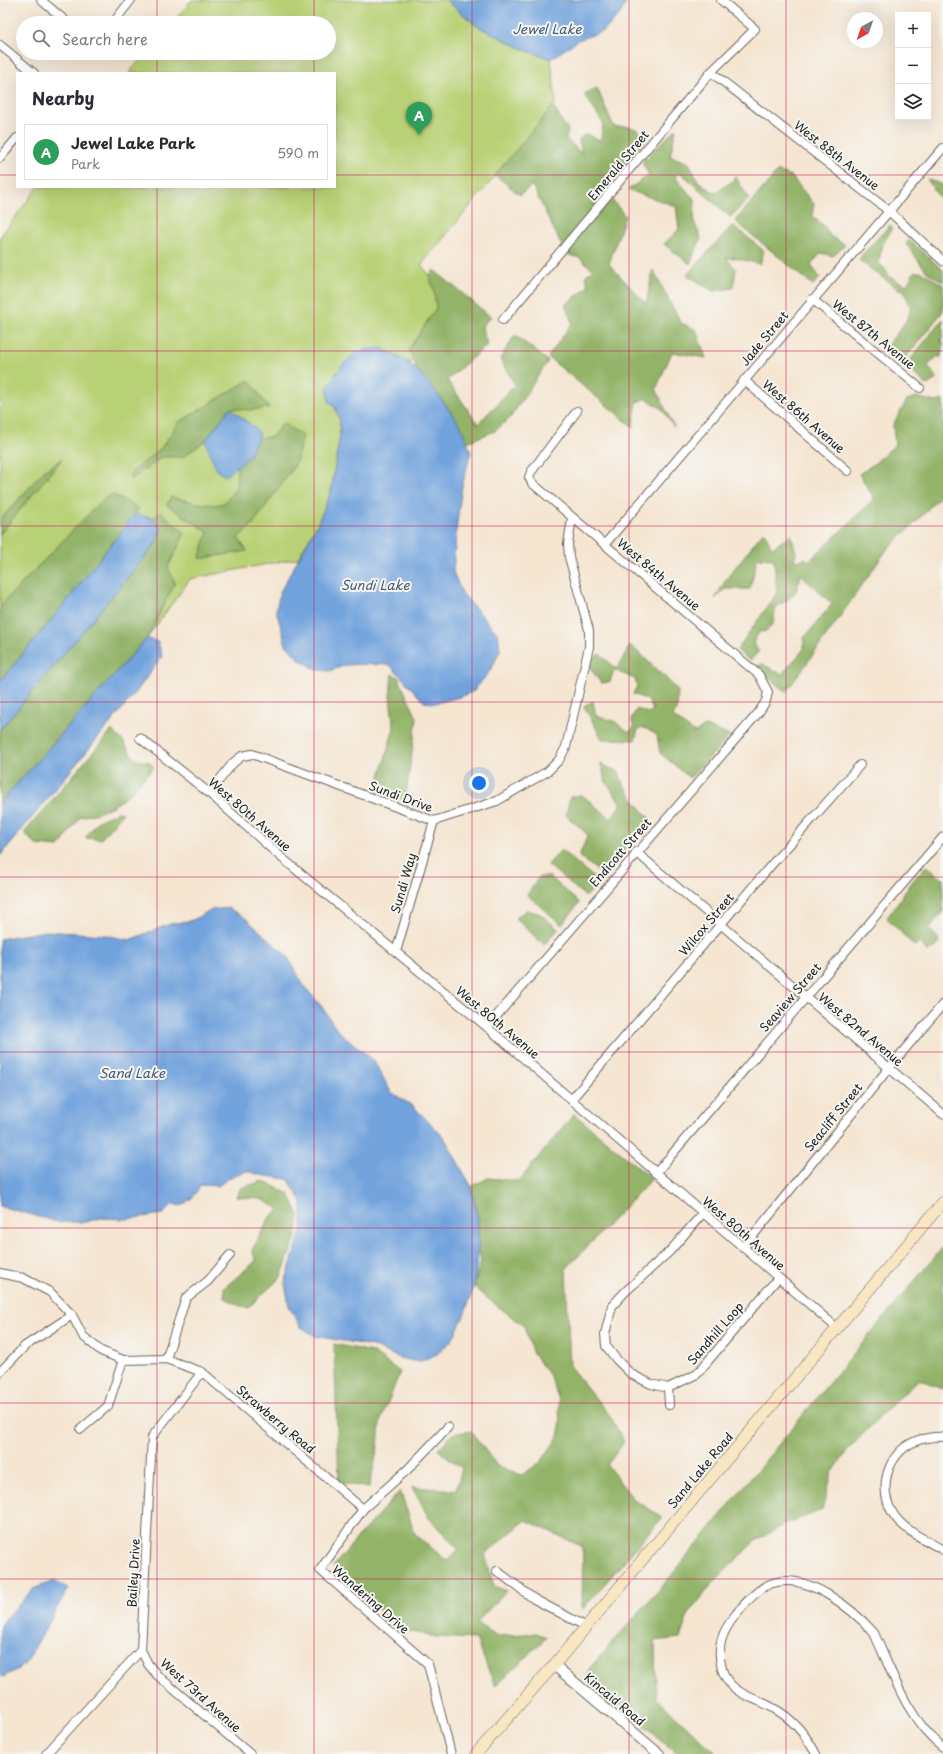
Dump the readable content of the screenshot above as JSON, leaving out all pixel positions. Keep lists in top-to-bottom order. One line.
{"streets":{"main road":["Sand Lake Road"],"street":["West 88th Avenue","Emerald Street","West 87th Avenue","Jade Street","West 86th Avenue","West 84th Avenue","Sundi Drive","West 80th Avenue","Endicott Street","Sundi Way","Wilcox Street","Seaview Street","West 82nd Avenue","Seacliff Street","Sandhill Loop","Strawberry Road","Bailey Drive","Wandering Drive","West 73rd Avenue","Kincaid Road"]},"crossings":[["West 88th Avenue","Emerald Street"],["West 88th Avenue","Jade Street"],["West 87th Avenue","Jade Street"],["Jade Street","West 86th Avenue"],["Jade Street","West 84th Avenue"],["West 84th Avenue","Sundi Drive"],["West 84th Avenue","Endicott Street"],["Sundi Drive","West 80th Avenue"],["Sundi Drive","Sundi Way"],["West 80th Avenue","Endicott Street"],["West 80th Avenue","Sundi Way"],["West 80th Avenue","Wilcox Street"],["West 80th Avenue","Seaview Street"],["West 80th Avenue","Seacliff Street"],["West 80th Avenue","Sandhill Loop"],["West 80th Avenue","Sand Lake Road"],["Endicott Street","West 82nd Avenue"],["Wilcox Street","West 82nd Avenue"],["Seaview Street","West 82nd Avenue"],["West 82nd Avenue","Seacliff Street"],["Strawberry Road","Bailey Drive"],["Strawberry Road","Wandering Drive"],["Sand Lake Road","Kincaid Road"],["Bailey Drive","West 73rd Avenue"]],"water":["Jewel Lake","Sundi Lake","Sand Lake"],"north":"bottom left","page":{"map_buttons":["+","−"],"search":"Search here","heading":"Nearby","pins":"A","list":[{"mark":"A","name":"Jewel Lake Park","note":"Park","value":"590 m"}]}}
